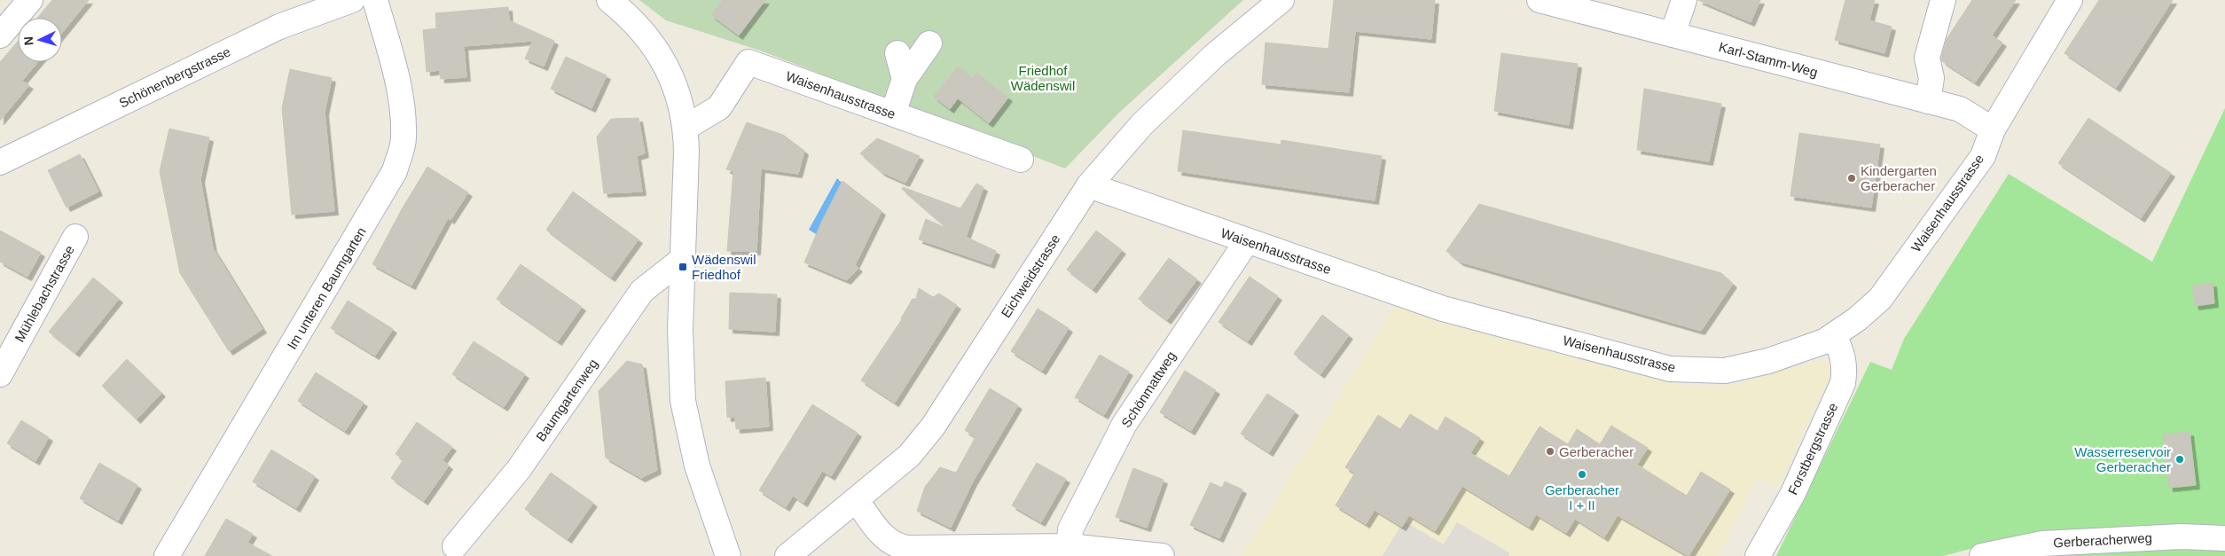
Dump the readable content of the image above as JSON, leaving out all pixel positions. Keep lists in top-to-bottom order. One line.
{"streets":{"street":["Karl-Stamm-Weg","Schönenbergstrasse","Waisenhausstrasse","Eichweidstrasse","Im unteren Baumgarten","Mühlebachstrasse","Schönmattweg","Baumgartenweg","Forstbergstrasse","Gerberacherweg"]},"crossings":[["Karl-Stamm-Weg","Waisenhausstrasse"],["Waisenhausstrasse","Eichweidstrasse"],["Waisenhausstrasse","Schönmattweg"],["Waisenhausstrasse","Forstbergstrasse"]],"parks":["Friedhof Wädenswil"],"places":{"other":["Kindergarten Gerberacher","Gerberacher","Wasserreservoir Gerberacher","Gerberacher I + II"],"transit":["Wädenswil Friedhof"]},"north":"left"}
